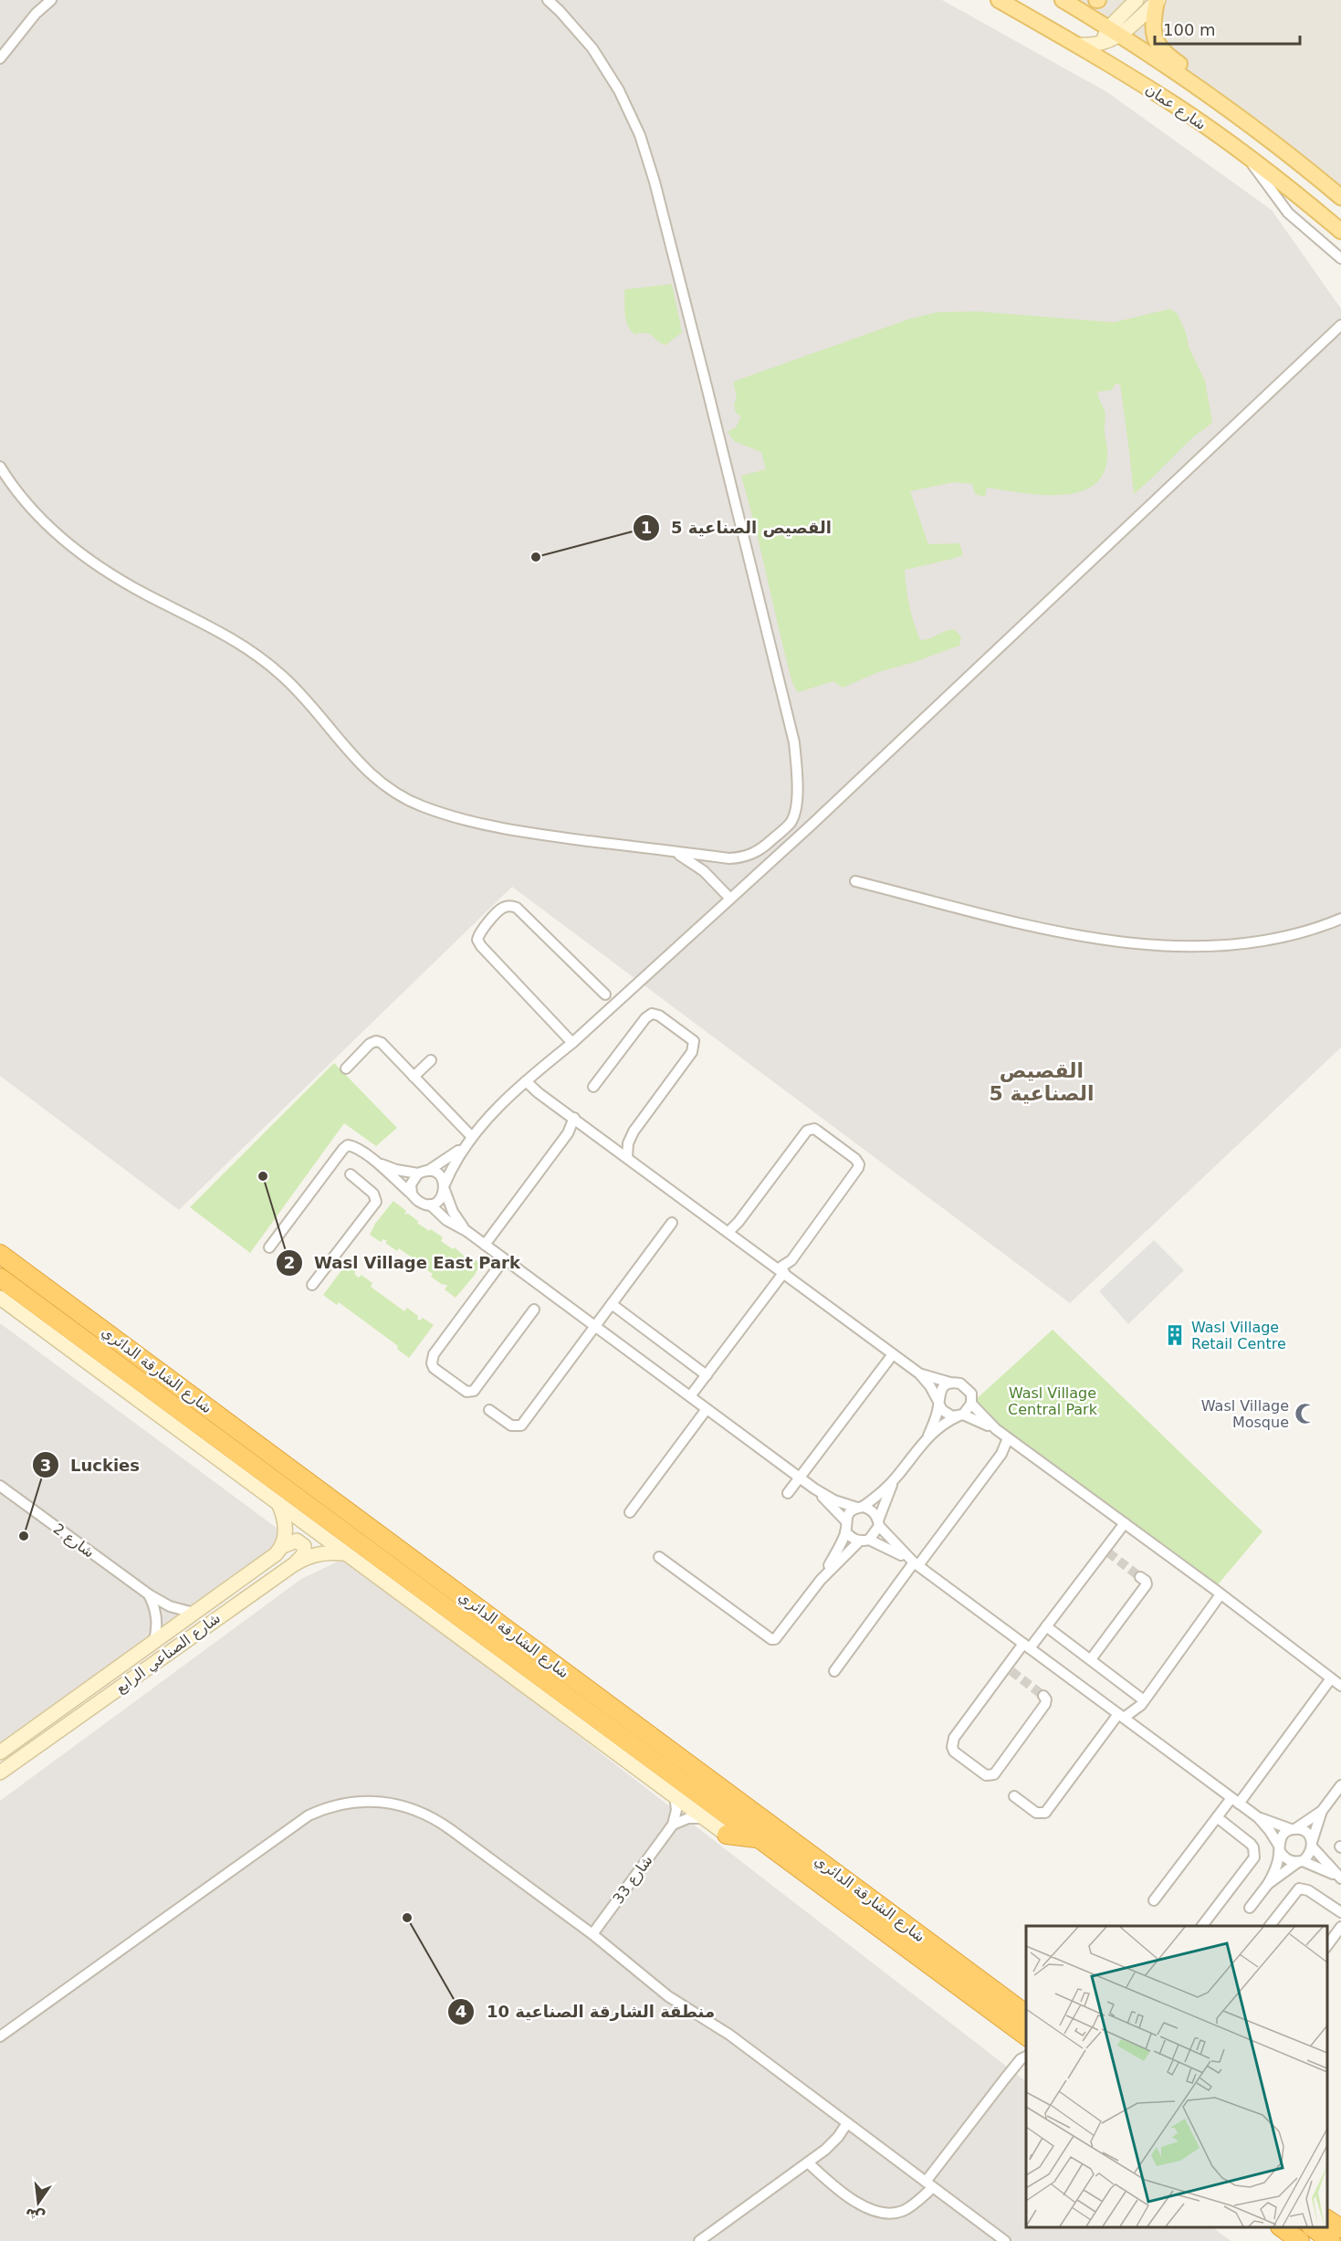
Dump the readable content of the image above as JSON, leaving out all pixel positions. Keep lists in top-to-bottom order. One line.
{"streets":{"highway":["شارع الشارقة الدائري"],"main road":["شارع عمان"],"street":["شارع 2","شارع الصناعي الرابع","شارع 33"]},"crossings":[["شارع 2","شارع الصناعي الرابع"]],"districts":["القصيص الصناعية 5"],"parks":["Wasl Village Central Park"],"places":{"other":["القصيص الصناعية 5","Wasl Village East Park","Luckies","منطقة الشارقة الصناعية 10"],"building":["Wasl Village Retail Centre"],"mosque":["Wasl Village Mosque"]},"scale_bar":"100 m","north":"bottom"}
